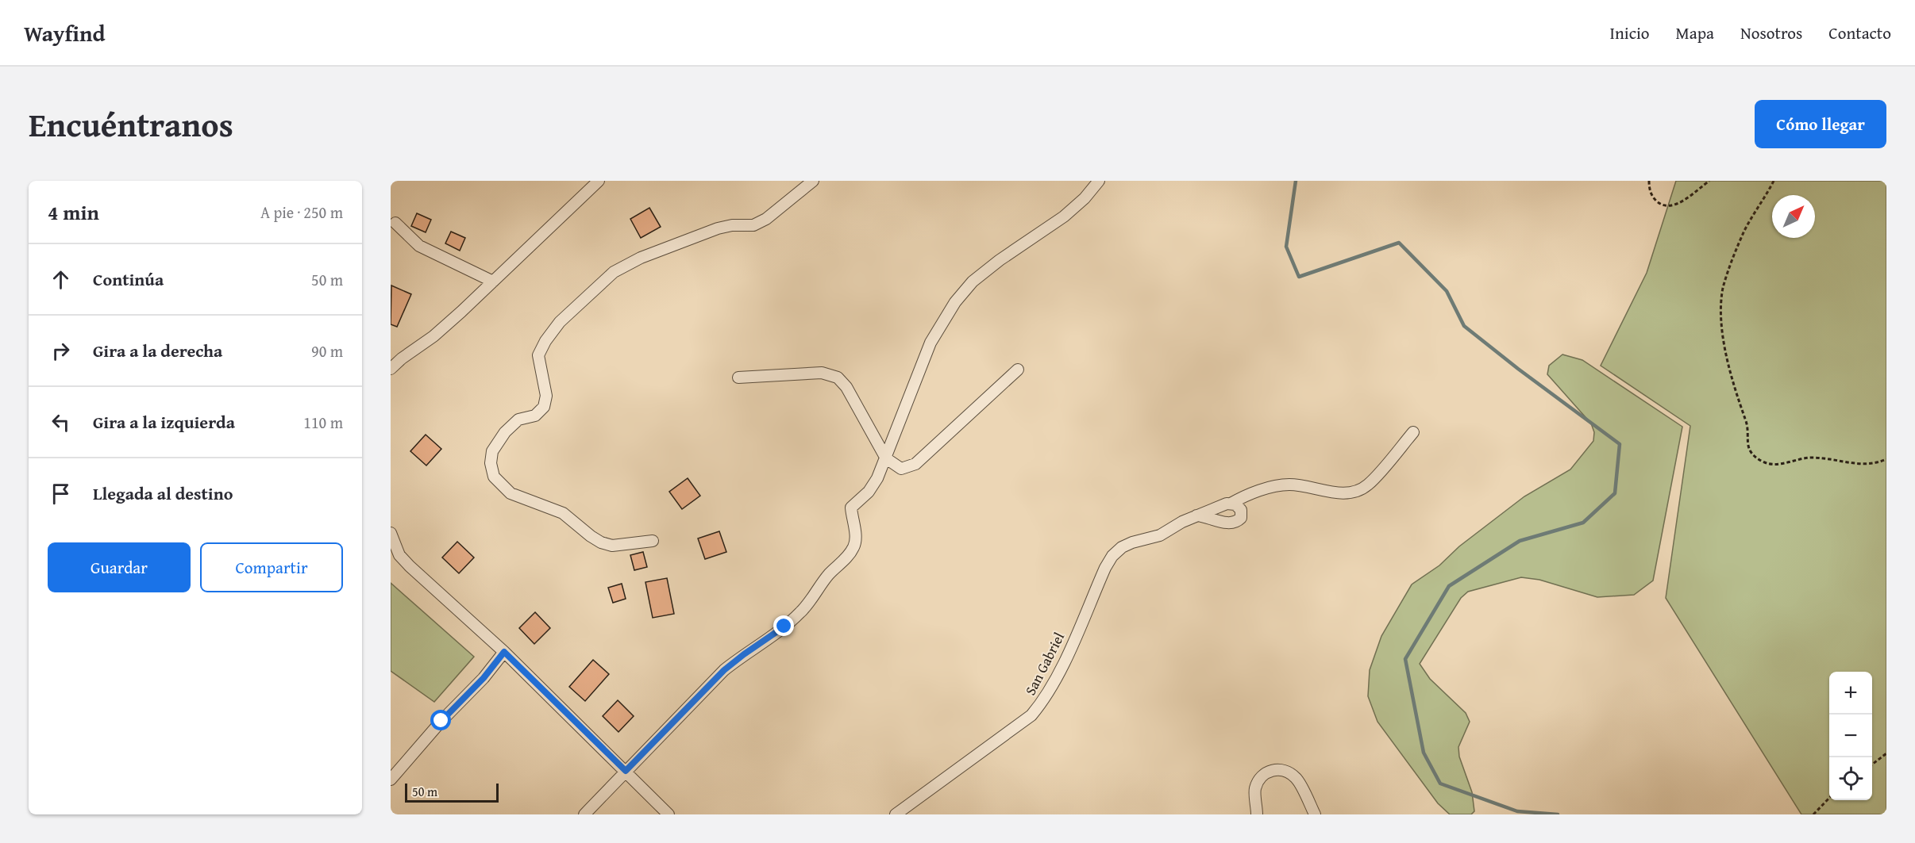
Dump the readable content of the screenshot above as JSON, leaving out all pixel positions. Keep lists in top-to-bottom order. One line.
{"streets":{"street":["San Gabriel"]},"scale_bar":"50 m","north":"top right","page":{"header":"Wayfind","nav":["Inicio","Mapa","Nosotros","Contacto"],"title":"Encuéntranos","buttons":["Cómo llegar",["Guardar","Compartir"]],"heading":["4 min","A pie · 250 m"],"list":[["Continúa","50 m"],["Gira a la derecha","90 m"],["Gira a la izquierda","110 m"],"Llegada al destino"],"map_buttons":["+","−"],"scale":"50 m"}}
